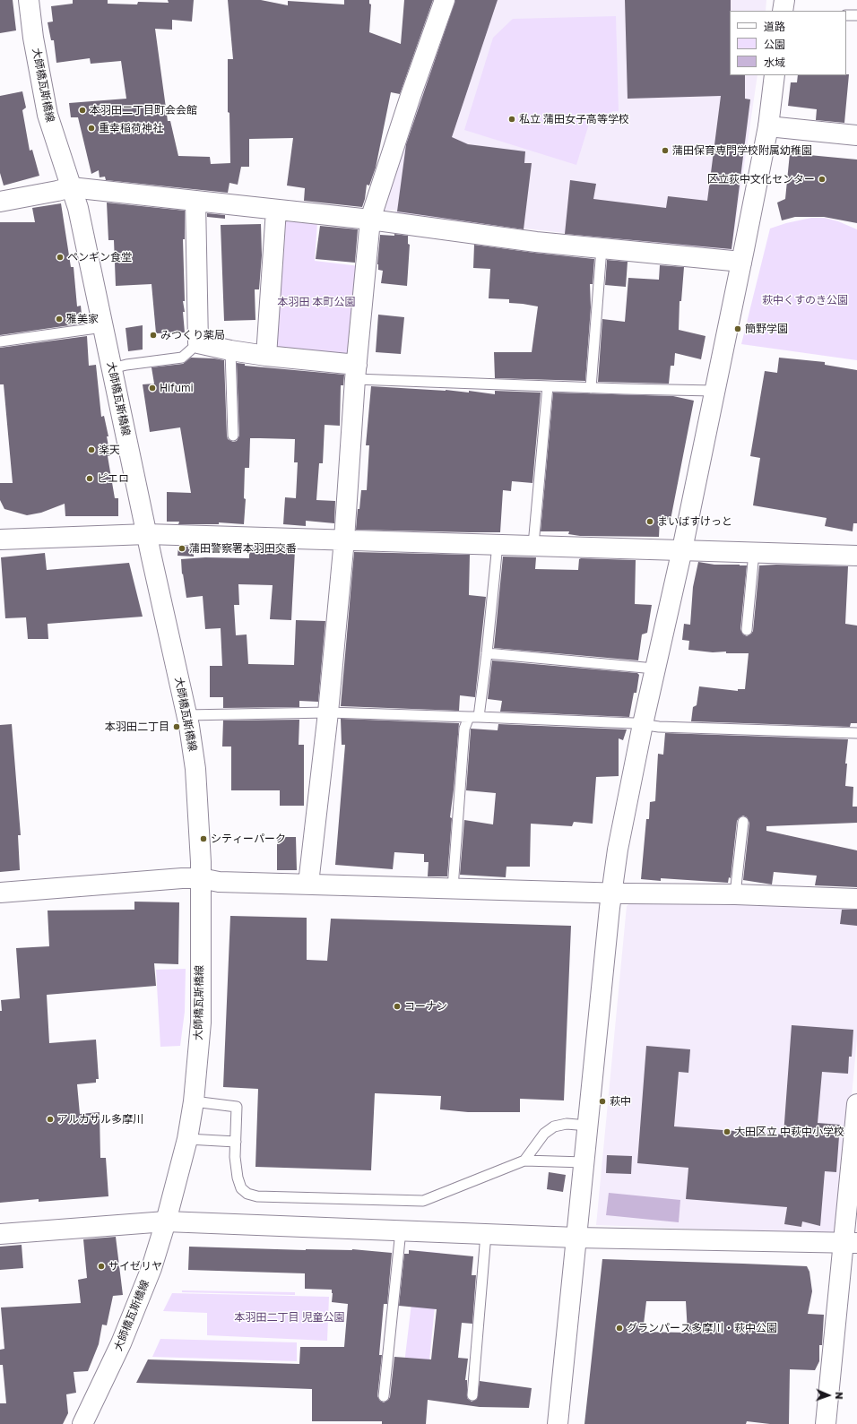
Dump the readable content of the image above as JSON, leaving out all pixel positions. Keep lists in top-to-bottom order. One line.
{"streets":{"street":["大師橋瓦斯橋線"]},"parks":["萩中くすのき公園","本羽田 本町公園","本羽田二丁目 児童公園"],"places":["本羽田二丁目町会会館","私立 蒲田女子高等学校","重幸稲荷神社","蒲田保育専門学校附属幼稚園","区立荻中文化センター","ペンギン食堂","雅美家","簡野学園","みつくり薬局","Hifumi","楽天","ピエロ","まいばすけっと","蒲田警察署本羽田交番","本羽田二丁目","シティーパーク","コーナン","萩中","アルカサル多摩川","大田区立 中萩中小学校","サイゼリヤ","グランパース多摩川・萩中公園"],"legend":["道路","公園","水域"],"north":"right"}
